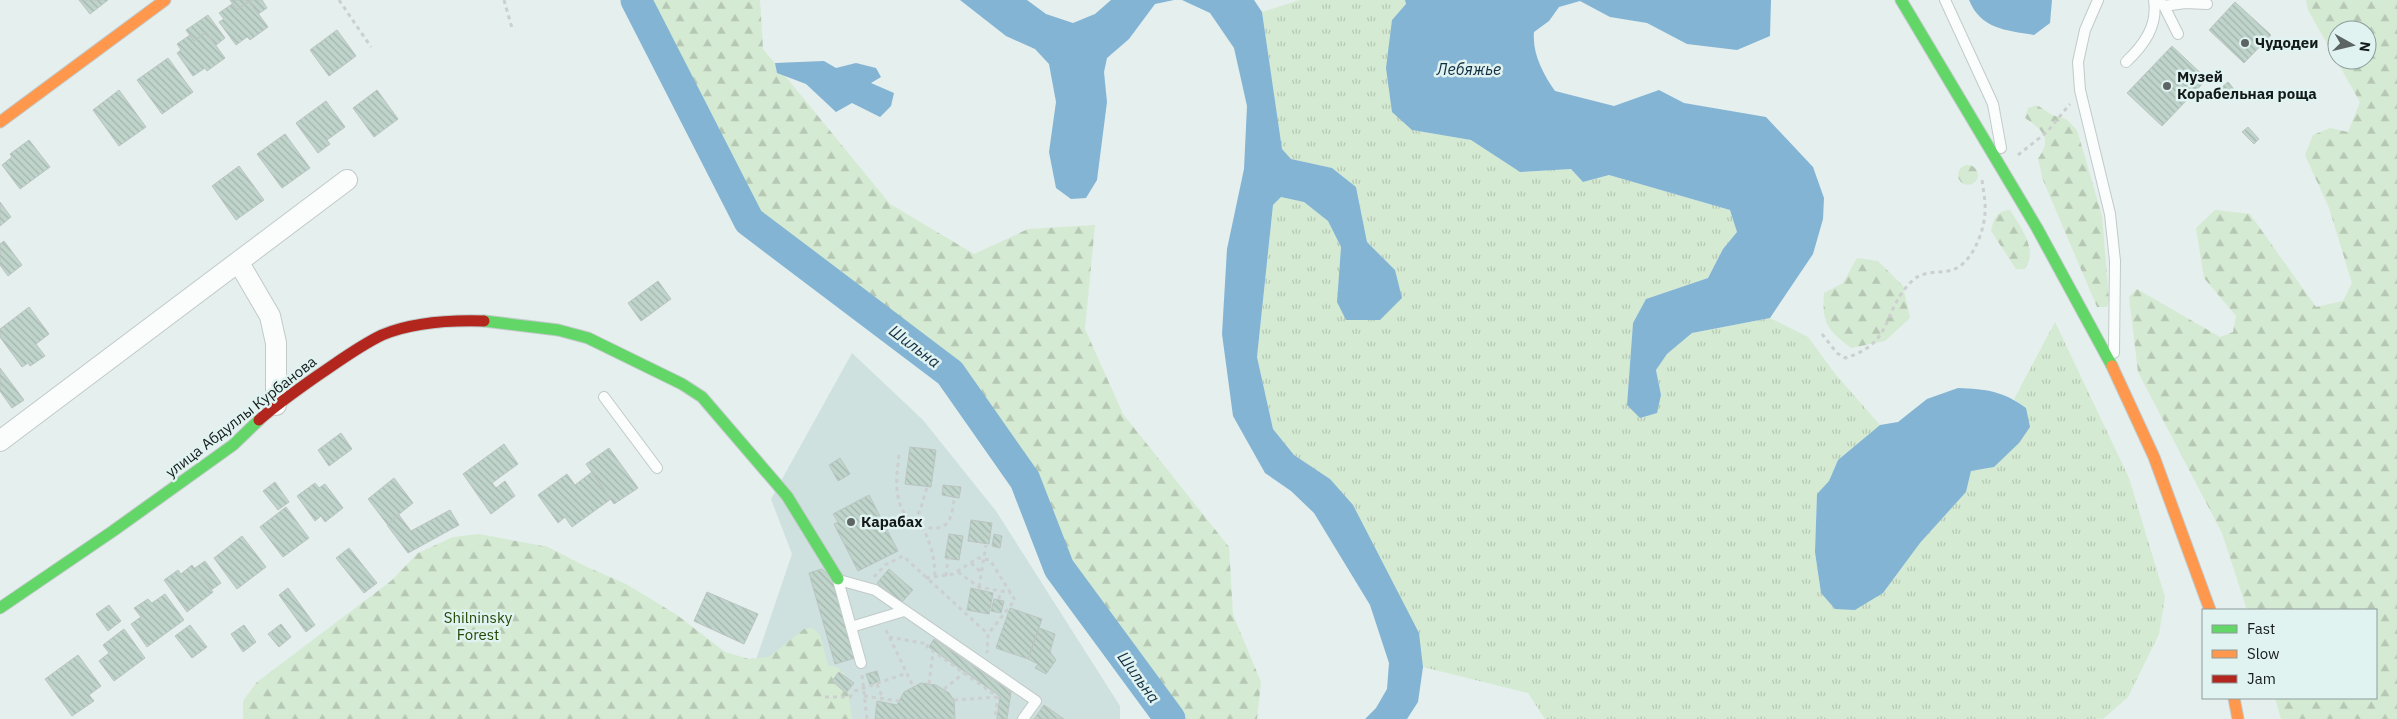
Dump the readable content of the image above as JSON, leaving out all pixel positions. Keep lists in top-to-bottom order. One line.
{"streets":{"street":["улица Абдуллы Курбанова"]},"water":["Лебяжье","Шильна"],"parks":["Shilninsky Forest"],"places":["Чудодеи","Музей Корабельная роща","Карабах"],"legend":["Fast","Slow","Jam"],"north":"right"}
